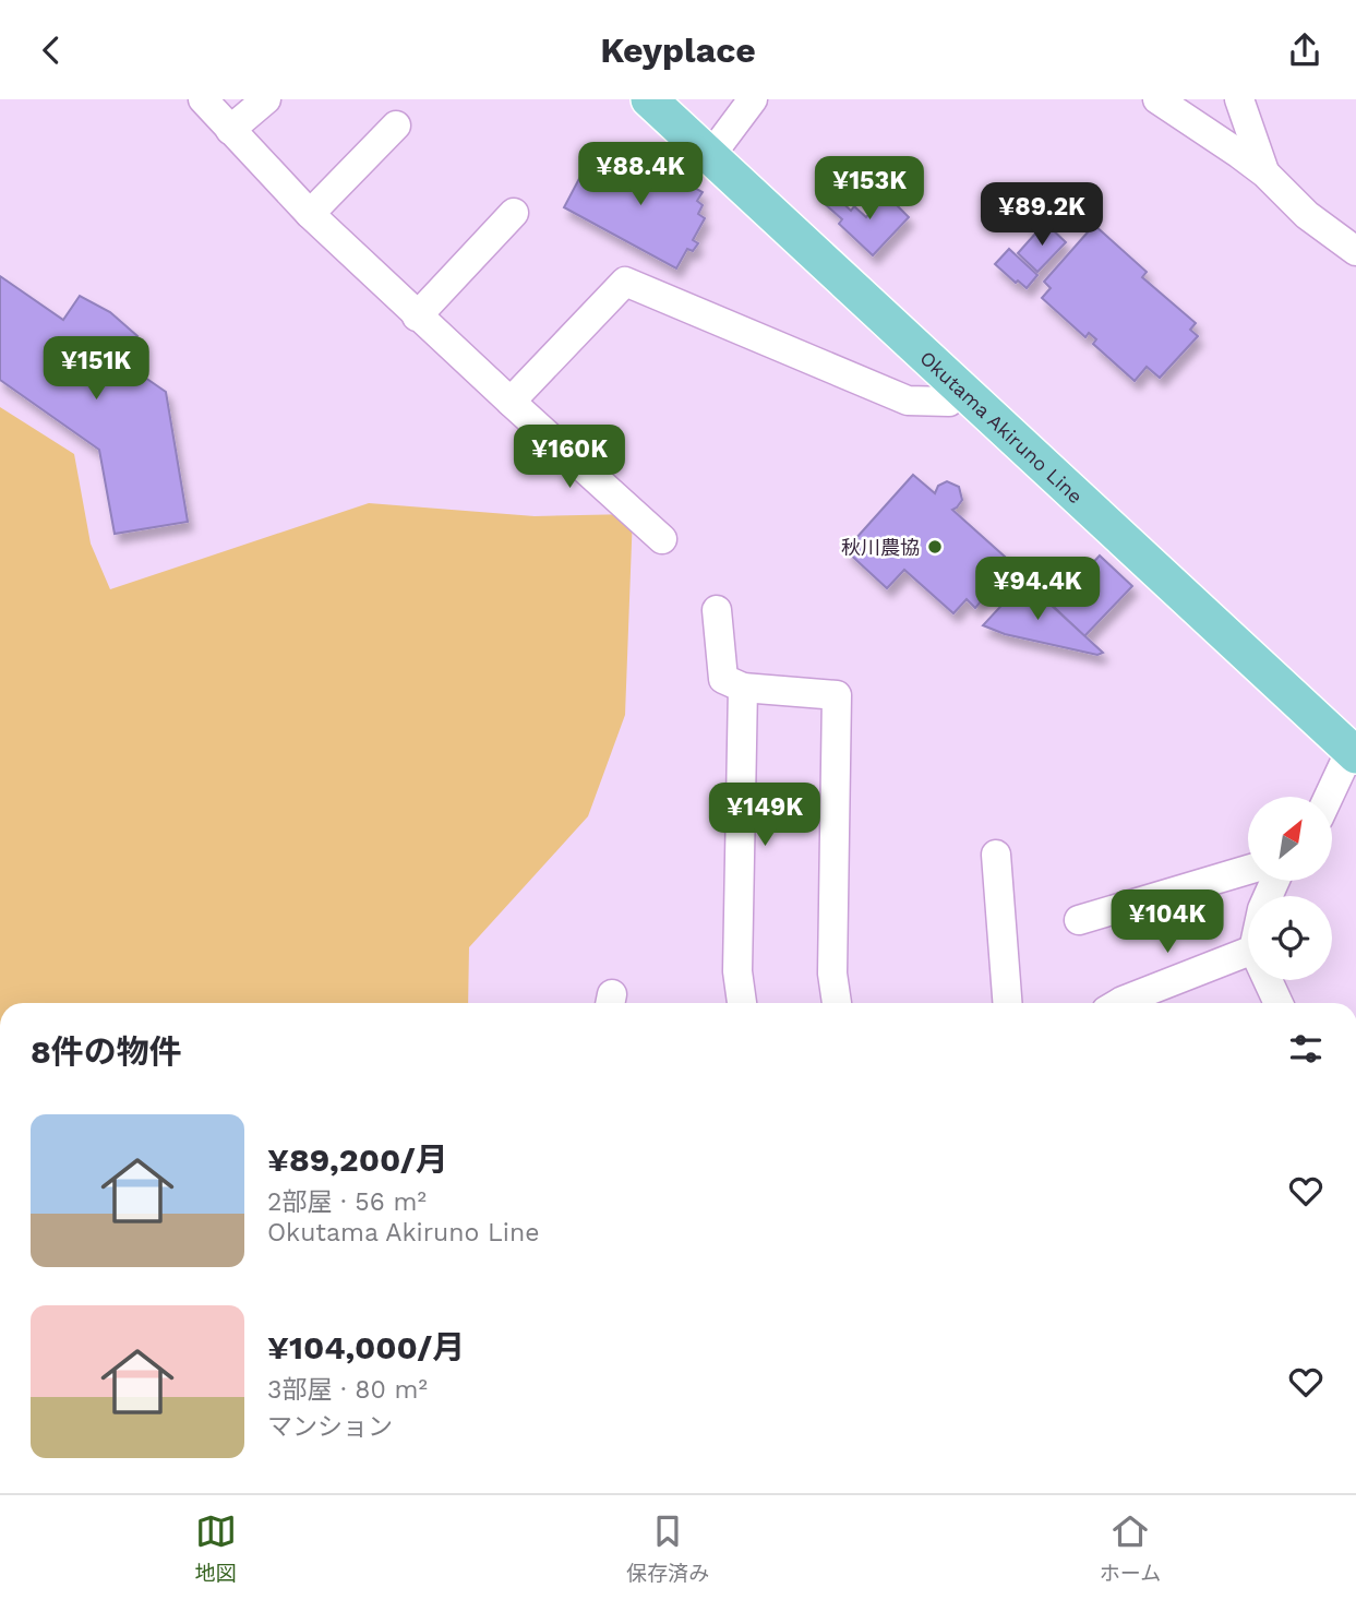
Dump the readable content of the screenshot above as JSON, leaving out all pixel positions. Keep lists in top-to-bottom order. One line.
{"streets":{"main road":["Okutama Akiruno Line"]},"places":["秋川農協"],"north":"top right","page":{"header":"Keyplace","price":["¥88.4K","¥153K","¥89.2K","¥151K","¥160K","¥94.4K","¥149K","¥104K"],"heading":"8件の物件","list":[{"name":"¥89,200/月","note":"2部屋 · 56 m² · Okutama Akiruno Line"},{"name":"¥104,000/月","note":"3部屋 · 80 m² · マンション"}],"tabs":["地図","保存済み","ホーム"]}}
